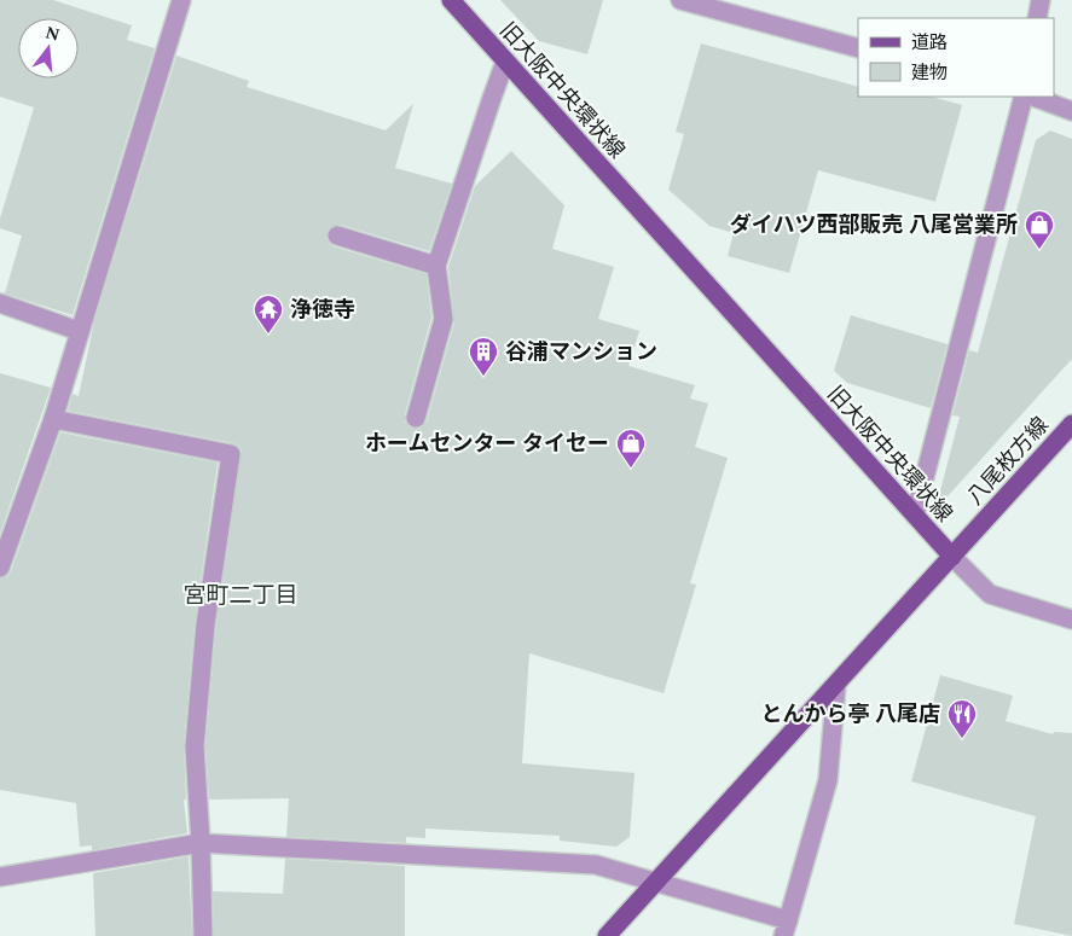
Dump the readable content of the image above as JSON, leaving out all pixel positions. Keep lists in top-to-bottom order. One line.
{"streets":{"main road":["旧大阪中央環状線","八尾枚方線"]},"crossings":[["旧大阪中央環状線","八尾枚方線"]],"districts":["宮町二丁目"],"places":{"shop":["ダイハツ西部販売 八尾営業所","ホームセンター タイセー"],"temple":["浄徳寺"],"building":["谷浦マンション"],"restaurant":["とんから亭 八尾店"]},"legend":["道路","建物"],"north":"top"}
